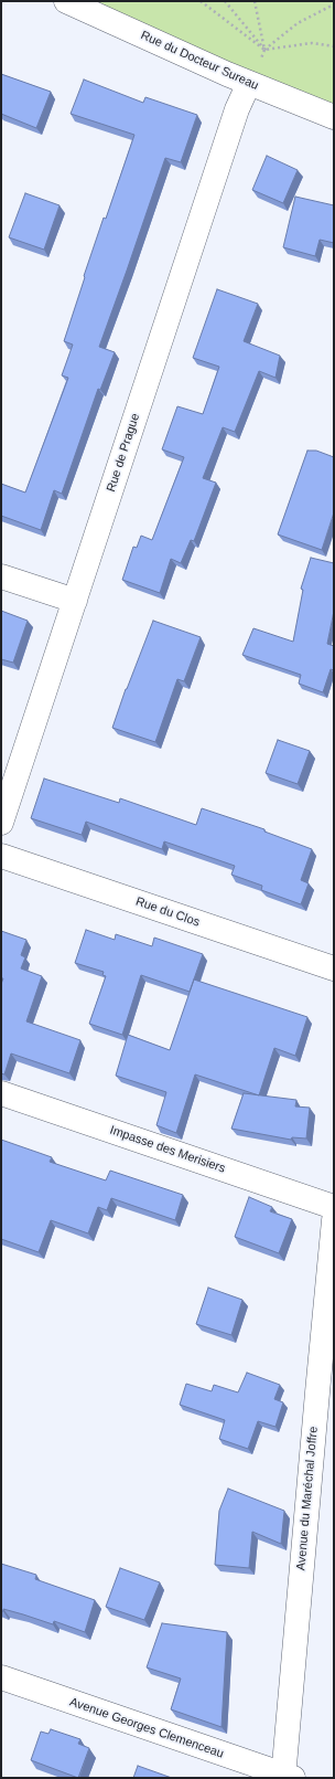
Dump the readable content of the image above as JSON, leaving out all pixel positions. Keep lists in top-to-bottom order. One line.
{"streets":{"street":["Rue du Docteur Sureau","Rue de Prague","Rue du Clos","Impasse des Merisiers","Avenue du Maréchal Joffre","Avenue Georges Clemenceau"]},"crossings":[["Rue du Docteur Sureau","Rue de Prague"],["Avenue du Maréchal Joffre","Avenue Georges Clemenceau"]]}
